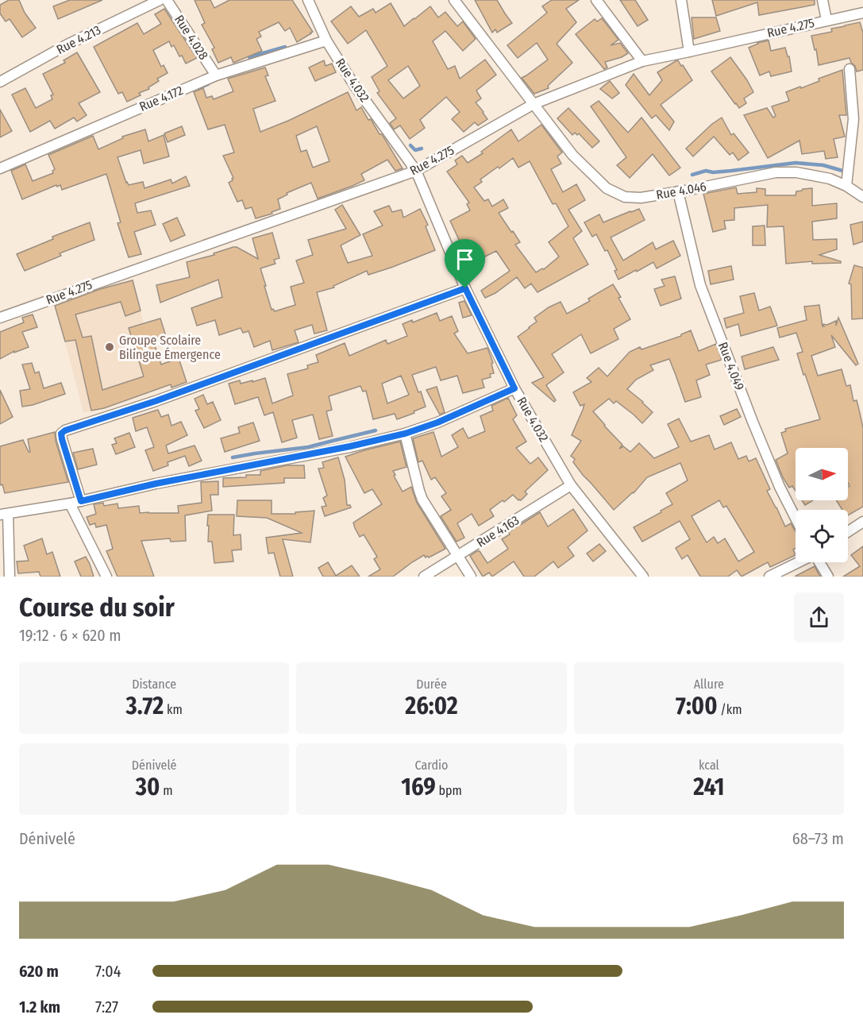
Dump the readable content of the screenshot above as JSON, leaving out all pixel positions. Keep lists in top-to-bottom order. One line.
{"streets":{"street":["Rue 4.275","Rue 4.028","Rue 4.213","Rue 4.032","Rue 4.172","Rue 4.046","Rue 4.049","Rue 4.163"]},"crossings":[["Rue 4.275","Rue 4.032"],["Rue 4.275","Rue 4.046"],["Rue 4.028","Rue 4.172"],["Rue 4.032","Rue 4.172"],["Rue 4.032","Rue 4.163"],["Rue 4.046","Rue 4.049"]],"places":["Groupe Scolaire Bilingue Émergence"],"north":"right","page":{"heading":["Course du soir","19:12 · 6 × 620 m"],"stats":[["Distance","3.72 km"],["Durée","26:02"],["Allure","7:00 /km"],["Dénivelé","30 m"],["Cardio","169 bpm"],["kcal","241"]],"chart":["Dénivelé","68–73 m"],"list":[{"name":"620 m","note":"7:04"},{"name":"1.2 km","note":"7:27"}]}}
